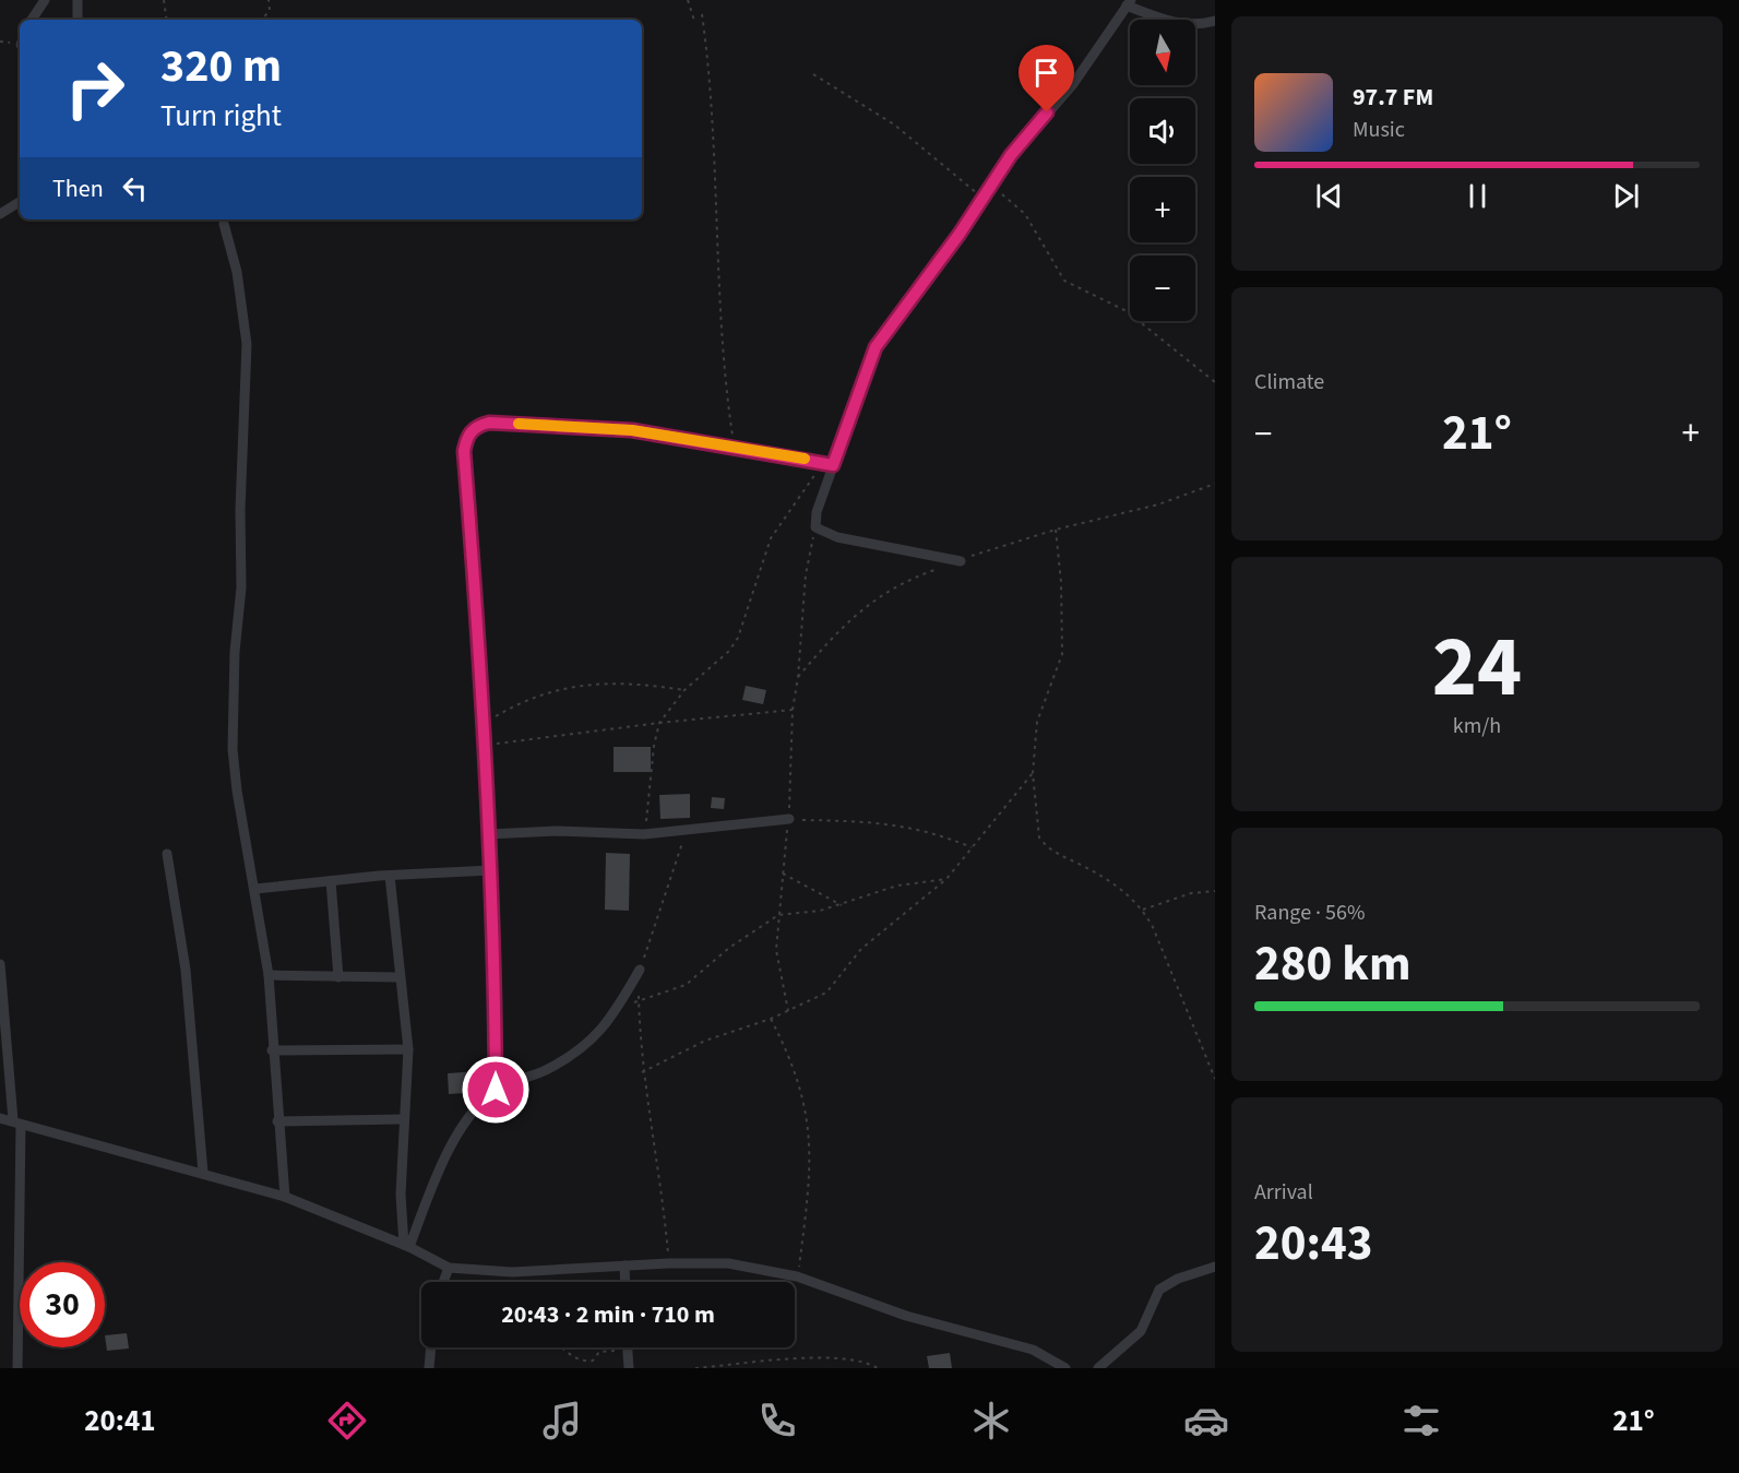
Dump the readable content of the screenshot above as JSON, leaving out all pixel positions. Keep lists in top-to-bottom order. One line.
{"north":"bottom","page":{"map_buttons":["+","−"],"turn":["320 m","Turn right"],"song":["97.7 FM","Music"],"then":"Then","tile":["Climate",["24","km/h"],["Range · 56%","280 km"],["Arrival","20:43"]],"heat":["−","21°","+"],"limit":"30","trip":"20:43 · 2 min · 710 m","tabs":["20:41","21°"]}}
